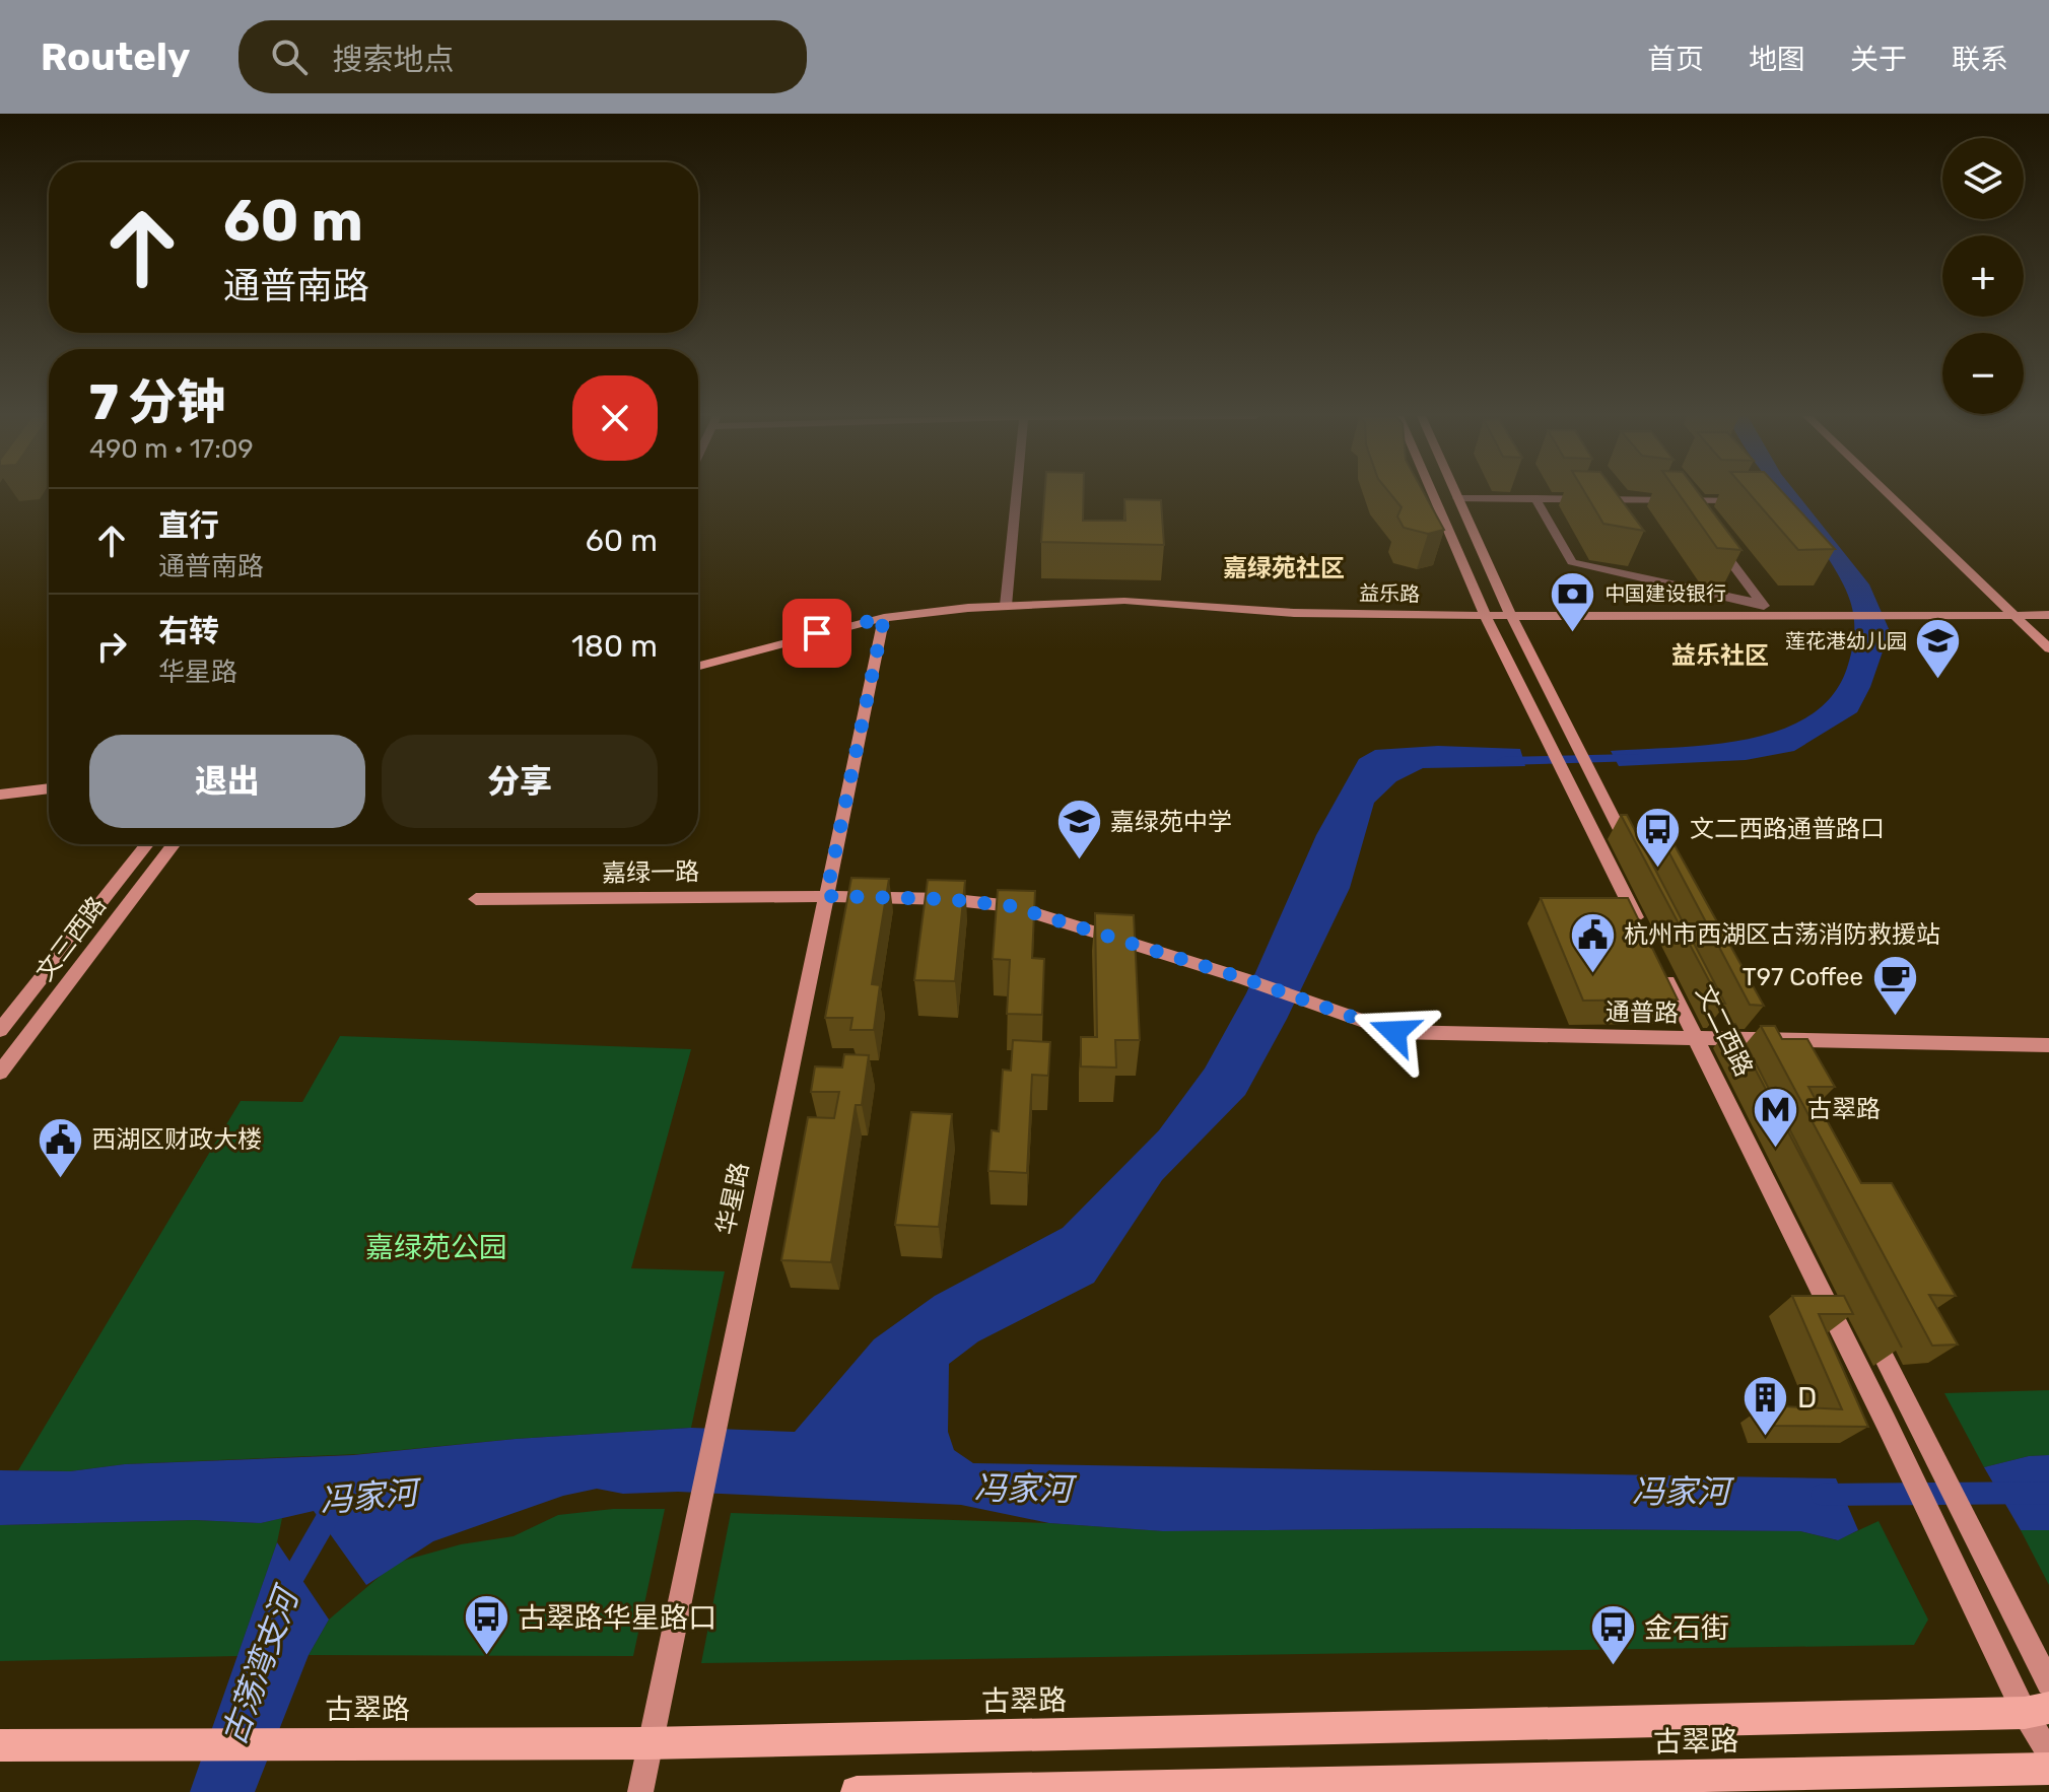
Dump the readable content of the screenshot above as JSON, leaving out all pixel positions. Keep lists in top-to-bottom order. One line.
{"streets":{"main road":["古翠路"],"street":["益乐路","嘉绿一路","文三西路","通普路","文二西路","华星路"]},"crossings":[["益乐路","华星路"],["嘉绿一路","通普路"],["嘉绿一路","华星路"],["通普路","文二西路"],["文二西路","古翠路"],["华星路","古翠路"]],"districts":["嘉绿苑社区","益乐社区"],"water":["冯家河","古荡湾支河"],"parks":["嘉绿苑公园"],"places":{"bank":["中国建设银行"],"school or university":["莲花港幼儿园","嘉绿苑中学"],"bus stop":["文二西路通普路口","古翠路华星路口","金石街"],"public building":["杭州市西湖区古荡消防救援站","西湖区财政大楼"],"cafe":["T97 Coffee"],"metro station":["古翠路"],"building":["D"]},"page":{"header":"Routely","search":"搜索地点","nav":["首页","地图","关于","联系"],"map_buttons":["+","−"],"turn":["60 m","通普南路"],"heading":["7 分钟","490 m · 17:09"],"list":[{"name":"直行","note":"通普南路","value":"60 m"},{"name":"右转","note":"华星路","value":"180 m"}],"buttons":["退出","分享"]}}
